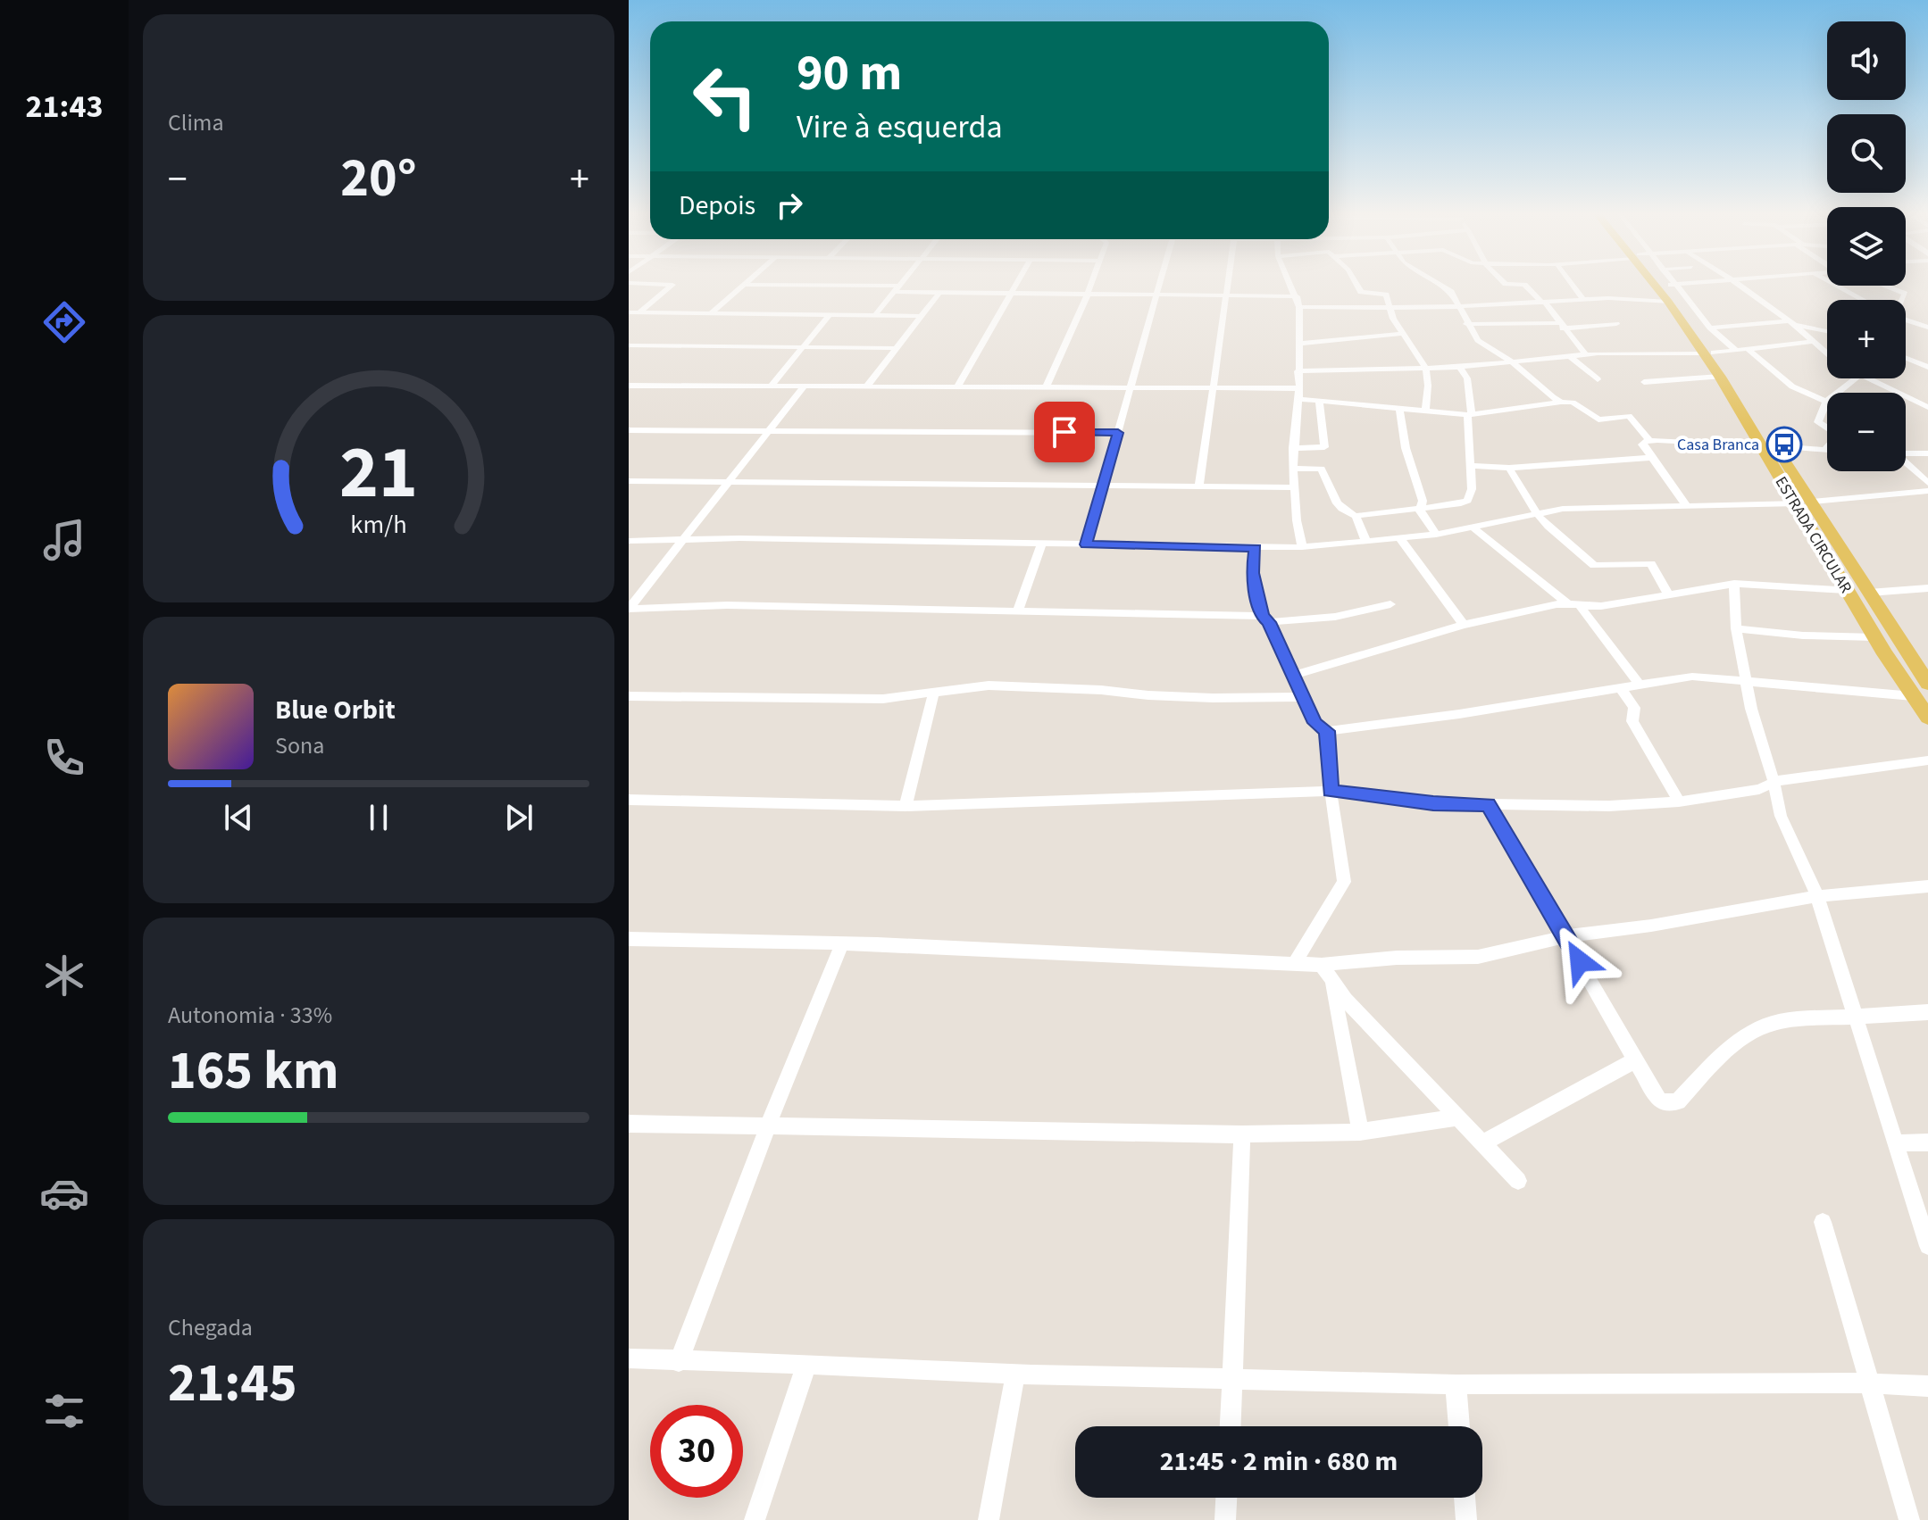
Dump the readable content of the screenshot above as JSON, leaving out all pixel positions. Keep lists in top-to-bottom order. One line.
{"streets":{"main road":["ESTRADA CIRCULAR"]},"places":{"bus stop":["Casa Branca"]},"page":{"tabs":"21:43","tile":["Clima",["Autonomia · 33%","165 km"],["Chegada","21:45"]],"map_buttons":["+","−"],"turn":["90 m","Vire à esquerda"],"heat":["−","20°","+"],"then":"Depois","song":["Blue Orbit","Sona"],"limit":"30","trip":"21:45 · 2 min · 680 m","gauge":["21","km/h"]}}
